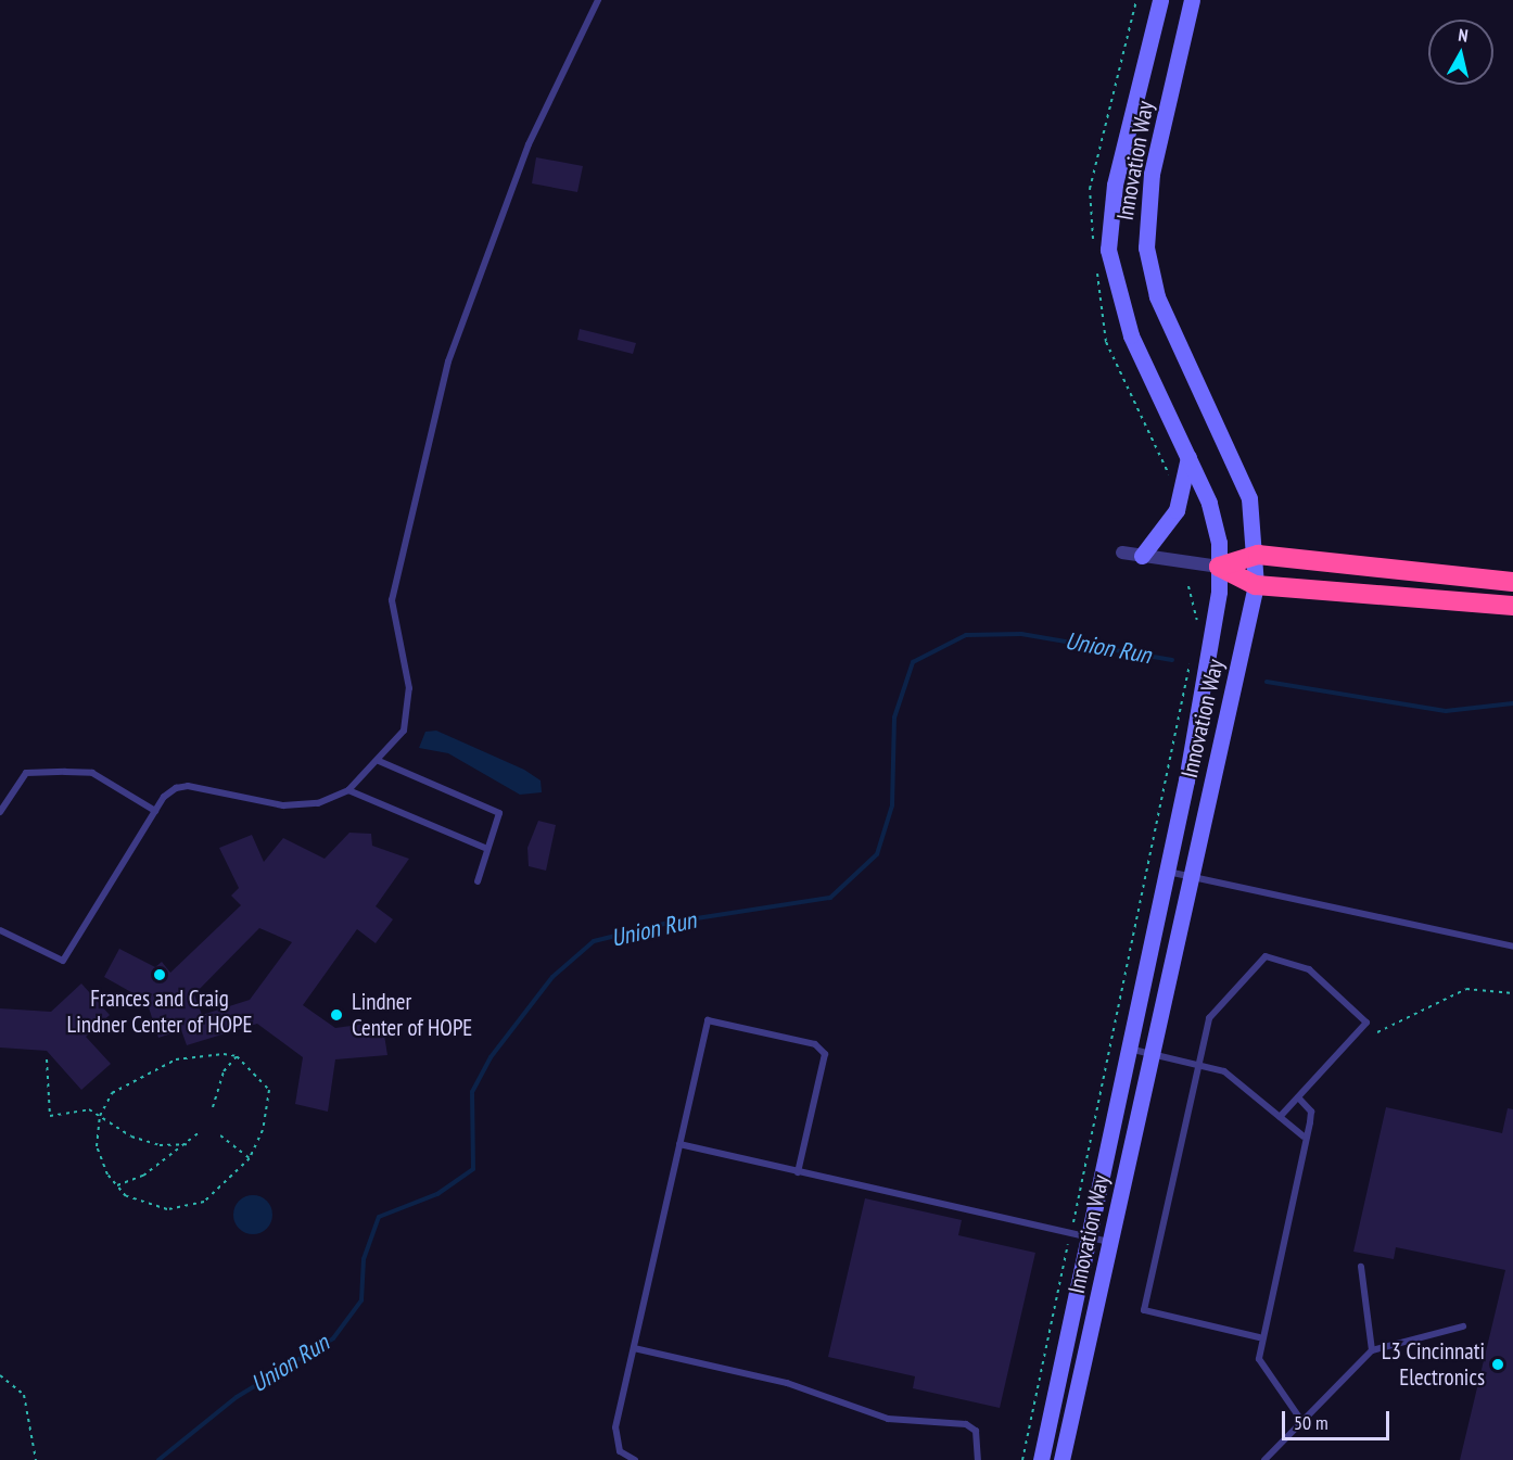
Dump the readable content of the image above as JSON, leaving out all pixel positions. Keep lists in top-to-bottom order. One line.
{"streets":{"main road":["Innovation Way"]},"water":["Union Run"],"places":["Frances and Craig Lindner Center of HOPE","Lindner Center of HOPE","L3 Cincinnati Electronics"],"scale_bar":"50 m","north":"top"}
